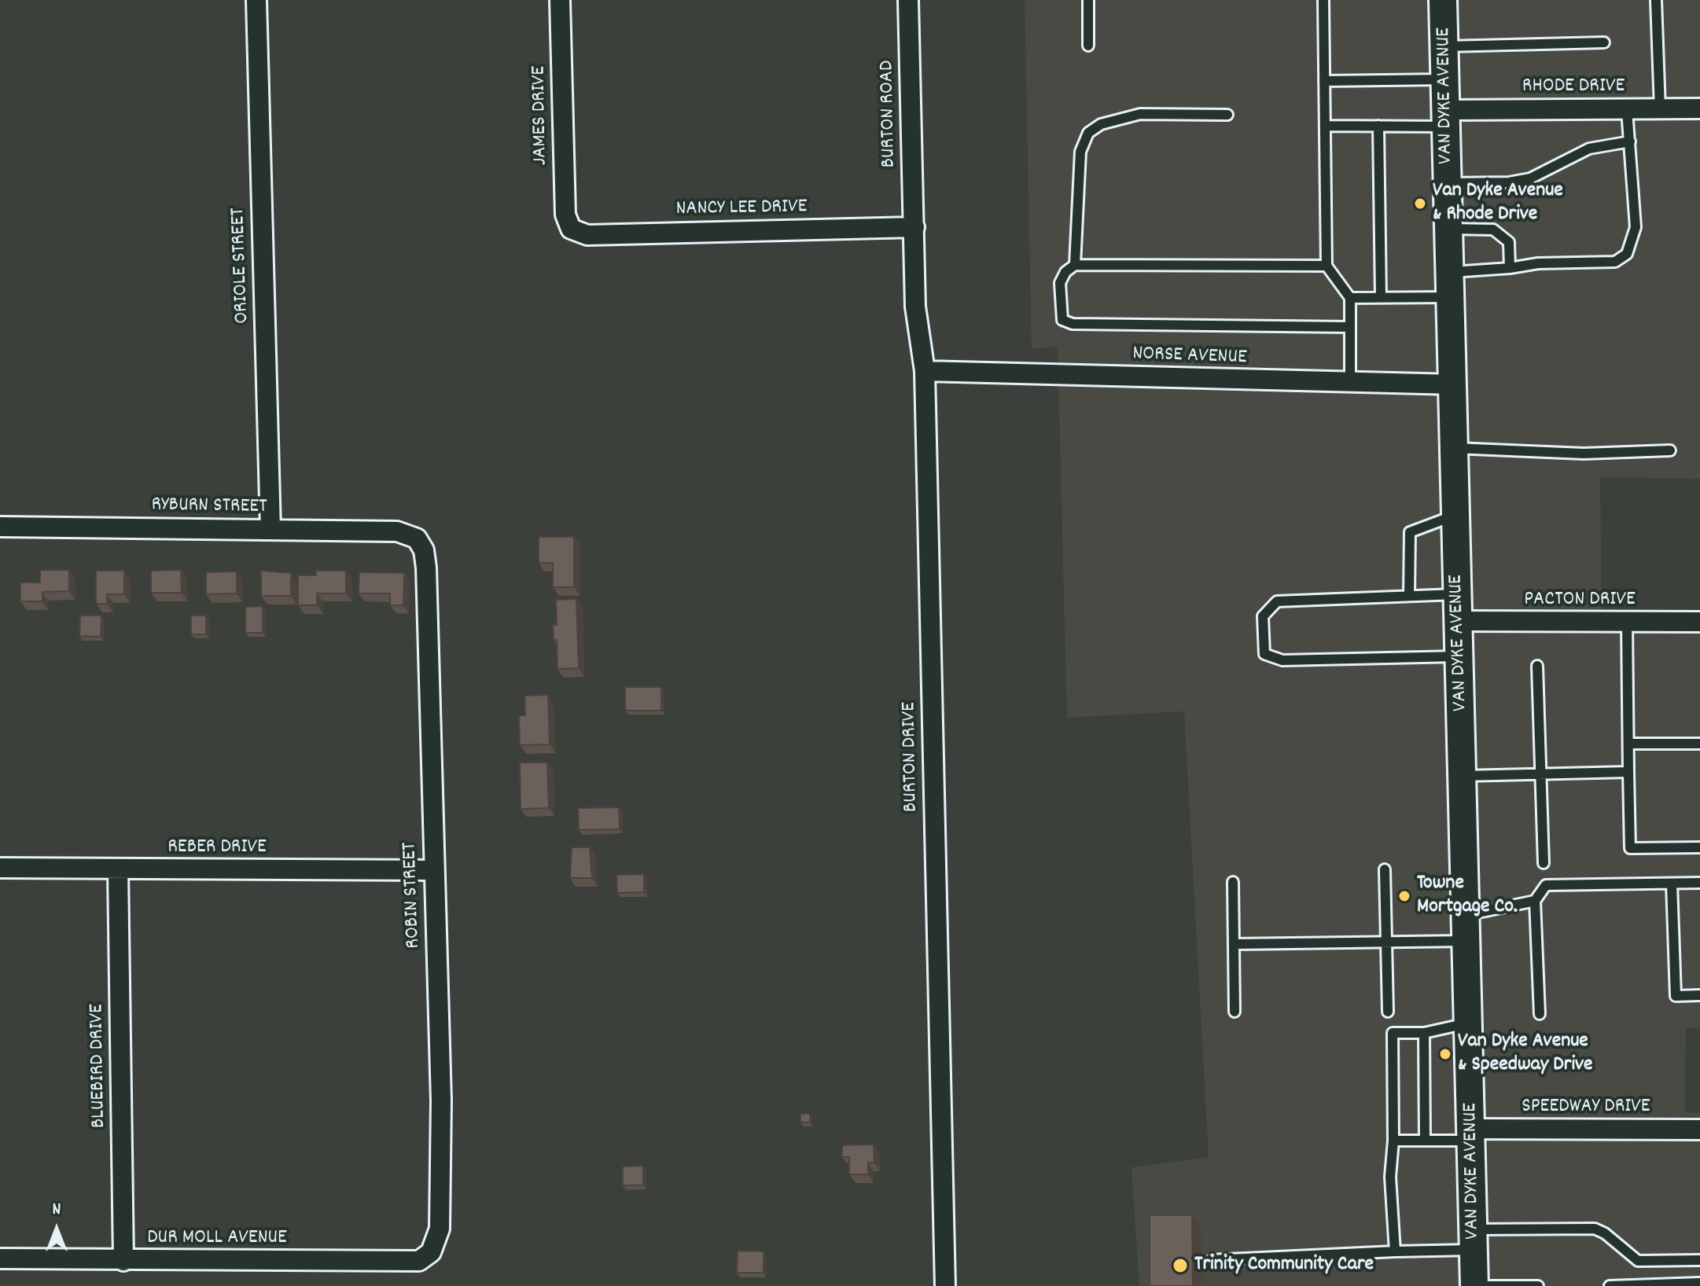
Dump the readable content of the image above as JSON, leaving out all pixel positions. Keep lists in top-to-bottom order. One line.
{"streets":{"main road":["VAN DYKE AVENUE"],"street":["RHODE DRIVE","BURTON ROAD","JAMES DRIVE","NANCY LEE DRIVE","ORIOLE STREET","NORSE AVENUE","RYBURN STREET","PACTON DRIVE","BURTON DRIVE","REBER DRIVE","ROBIN STREET","BLUEBIRD DRIVE","SPEEDWAY DRIVE","DUR MOLL AVENUE"]},"crossings":[["RHODE DRIVE","VAN DYKE AVENUE"],["VAN DYKE AVENUE","NORSE AVENUE"],["VAN DYKE AVENUE","PACTON DRIVE"],["VAN DYKE AVENUE","SPEEDWAY DRIVE"],["BURTON ROAD","NANCY LEE DRIVE"],["BURTON ROAD","BURTON DRIVE"],["JAMES DRIVE","NANCY LEE DRIVE"],["NANCY LEE DRIVE","BURTON DRIVE"],["ORIOLE STREET","RYBURN STREET"],["NORSE AVENUE","BURTON DRIVE"],["RYBURN STREET","ROBIN STREET"],["REBER DRIVE","ROBIN STREET"],["REBER DRIVE","BLUEBIRD DRIVE"],["ROBIN STREET","DUR MOLL AVENUE"],["BLUEBIRD DRIVE","DUR MOLL AVENUE"]],"places":["Van Dyke Avenue & Rhode Drive","Towne Mortgage Co.","Van Dyke Avenue & Speedway Drive","Trinity Community Care"],"north":"top"}
